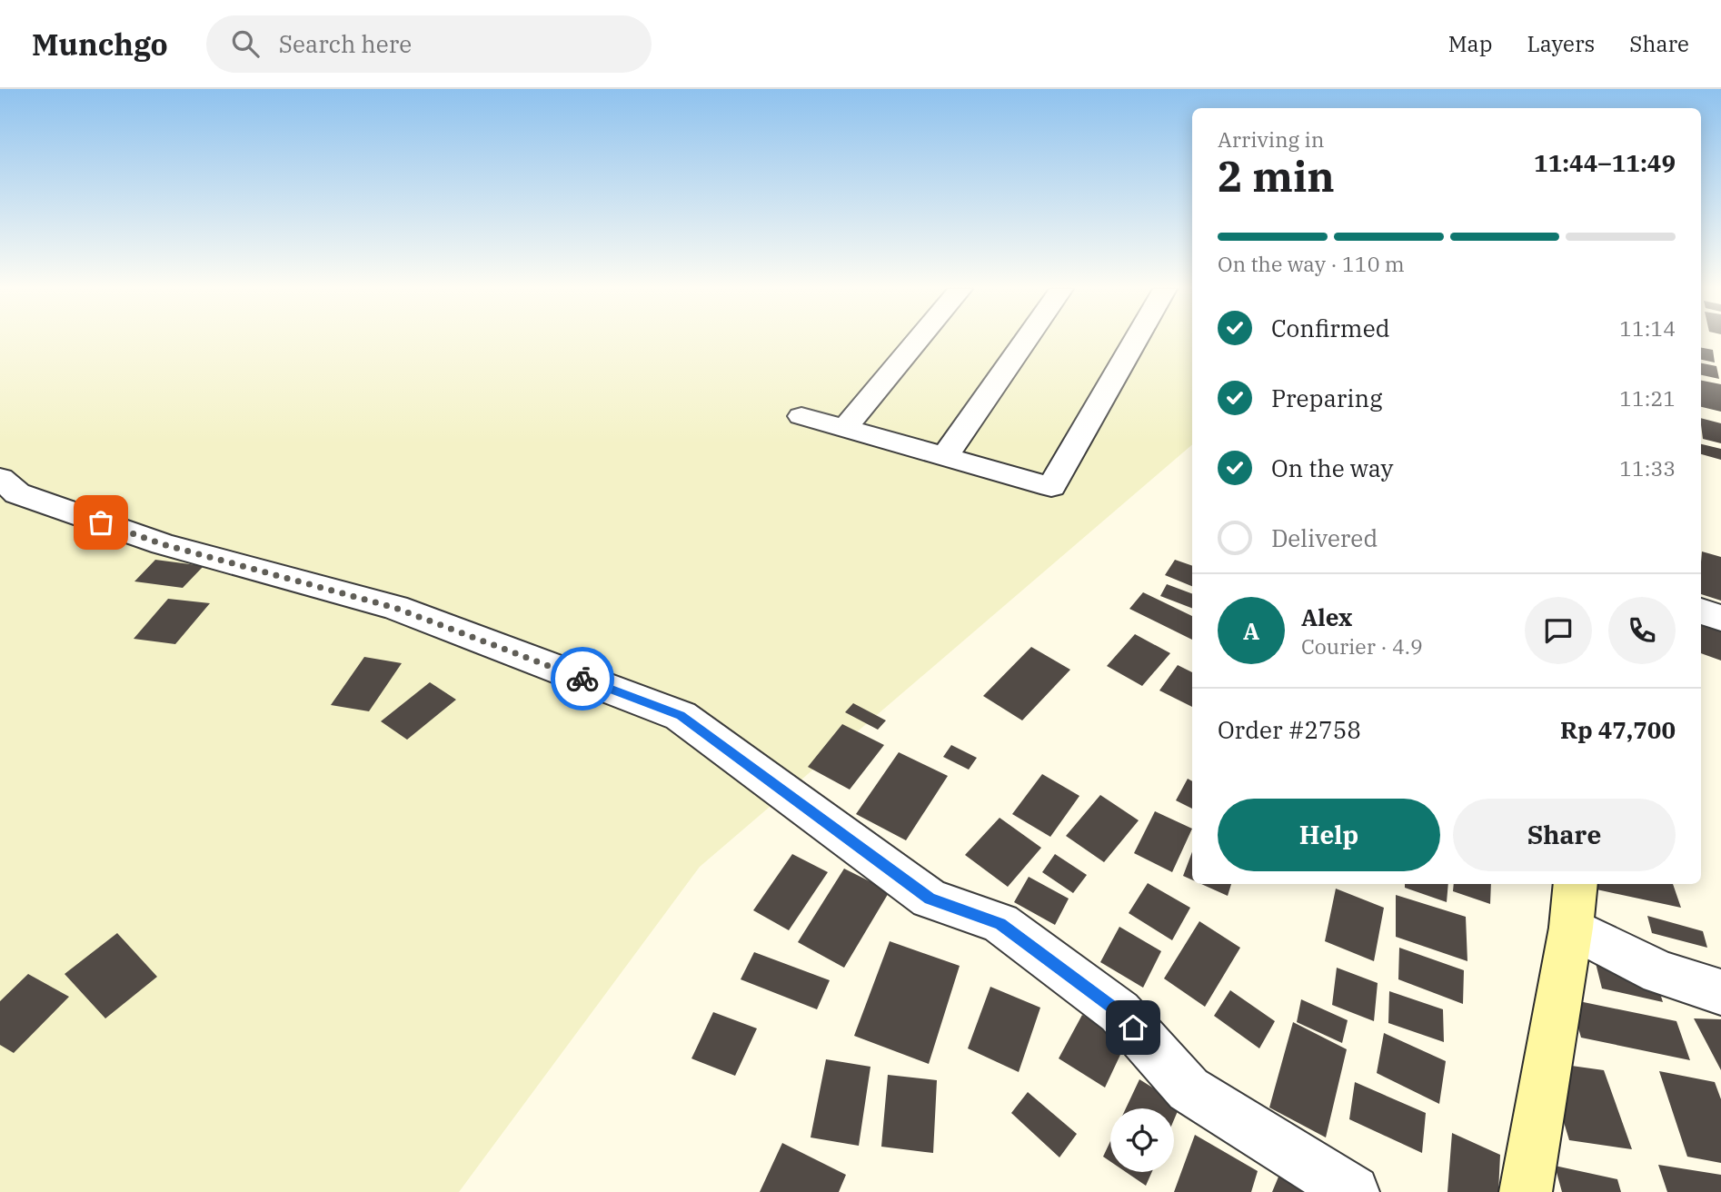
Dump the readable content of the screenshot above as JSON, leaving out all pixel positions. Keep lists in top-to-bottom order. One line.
{"page":{"header":"Munchgo","search":"Search here","nav":["Map","Layers","Share"],"heading":["2 min","Arriving in","11:44–11:49"],"panel":["Alex","Courier · 4.9","Order #2758","Rp 47,700"],"bar":"On the way · 110 m","list":[["Confirmed","11:14"],["Preparing","11:21"],["On the way","11:33"],"Delivered"],"round":"A","buttons":["Help","Share"]}}
